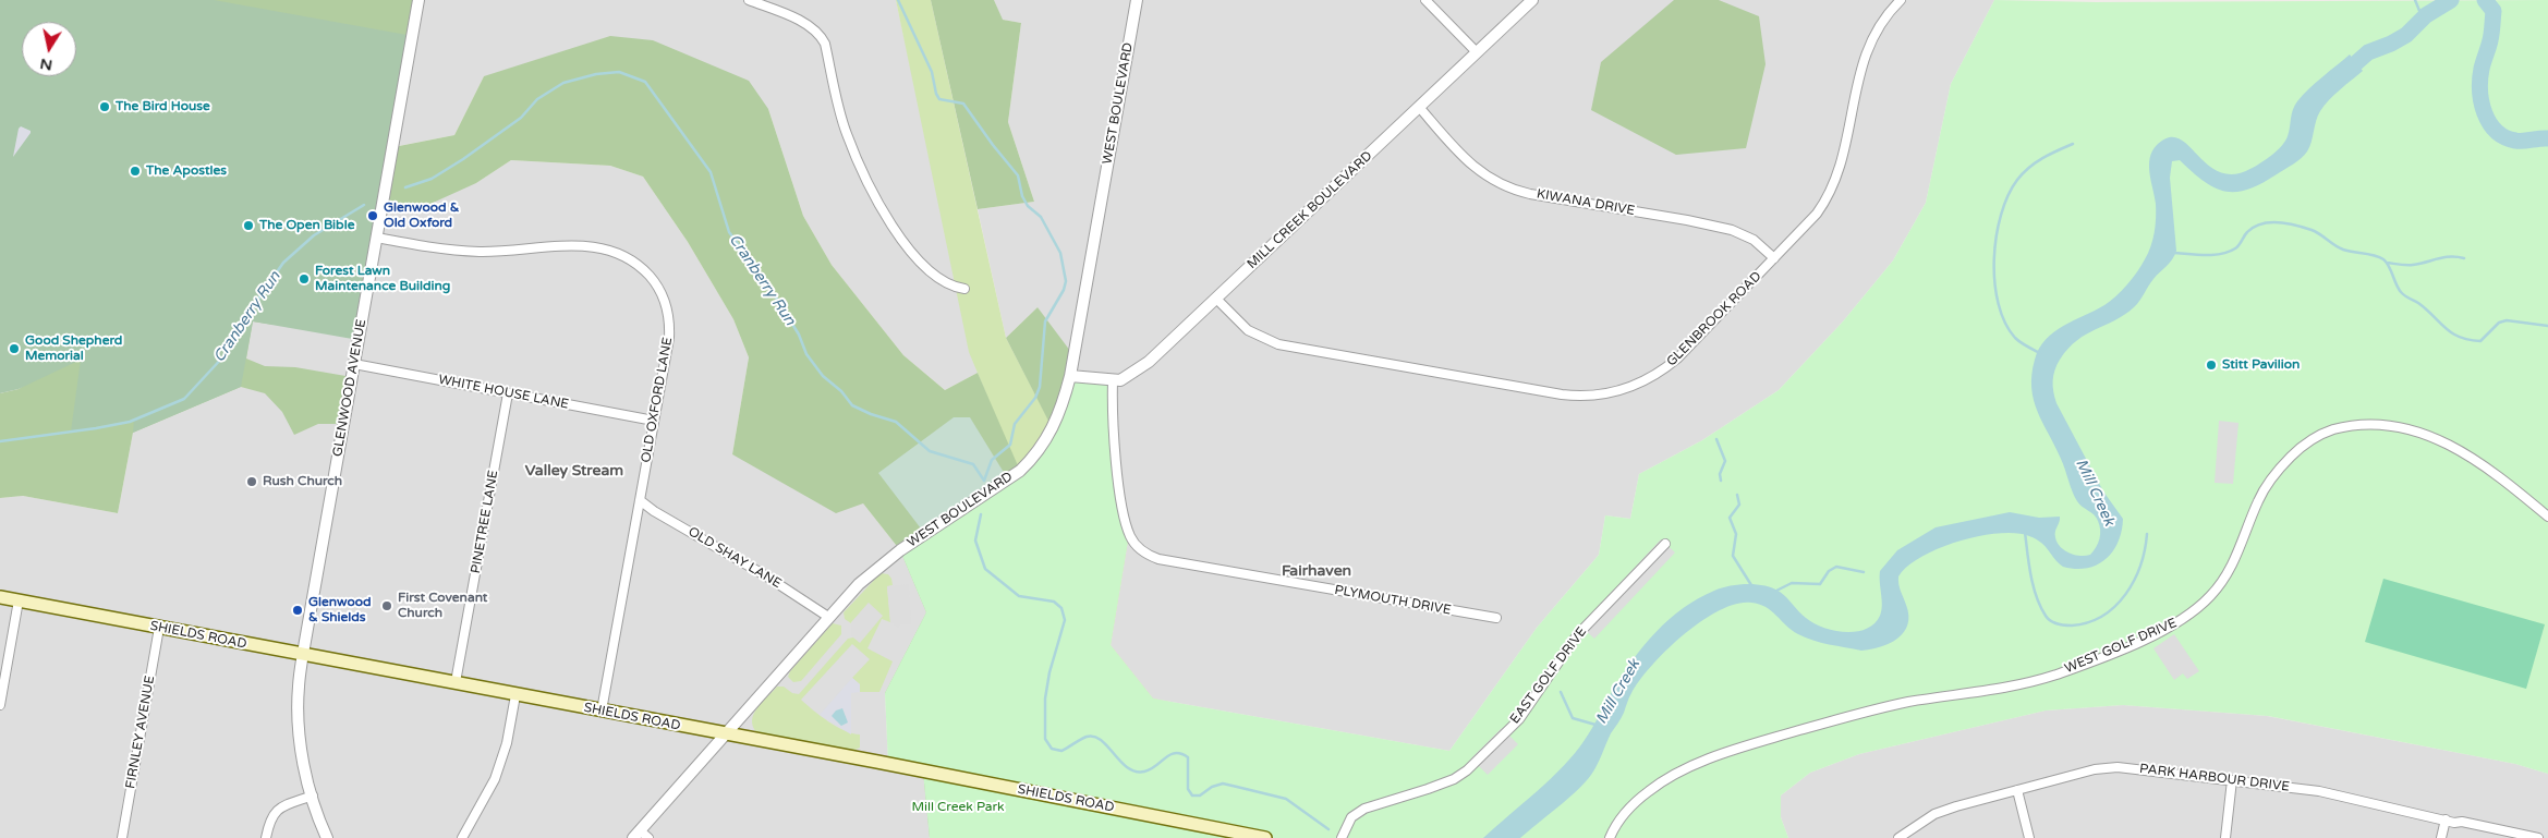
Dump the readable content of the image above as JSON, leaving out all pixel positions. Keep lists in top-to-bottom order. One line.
{"streets":{"main road":["SHIELDS ROAD"],"street":["WEST BOULEVARD","KIWANA DRIVE","MILL CREEK BOULEVARD","GLENBROOK ROAD","GLENWOOD AVENUE","WHITE HOUSE LANE","OLD OXFORD LANE","PINETREE LANE","OLD SHAY LANE","PLYMOUTH DRIVE","WEST GOLF DRIVE","EAST GOLF DRIVE","FIRNLEY AVENUE","PARK HARBOUR DRIVE"]},"crossings":[["WEST BOULEVARD","OLD SHAY LANE"],["WEST BOULEVARD","SHIELDS ROAD"],["KIWANA DRIVE","MILL CREEK BOULEVARD"],["KIWANA DRIVE","GLENBROOK ROAD"],["MILL CREEK BOULEVARD","GLENBROOK ROAD"],["MILL CREEK BOULEVARD","PLYMOUTH DRIVE"],["GLENWOOD AVENUE","WHITE HOUSE LANE"],["GLENWOOD AVENUE","OLD OXFORD LANE"],["GLENWOOD AVENUE","SHIELDS ROAD"],["WHITE HOUSE LANE","OLD OXFORD LANE"],["WHITE HOUSE LANE","PINETREE LANE"],["OLD OXFORD LANE","OLD SHAY LANE"],["OLD OXFORD LANE","SHIELDS ROAD"],["PINETREE LANE","SHIELDS ROAD"],["SHIELDS ROAD","FIRNLEY AVENUE"]],"districts":["Valley Stream","Fairhaven"],"water":["Cranberry Run","Mill Creek"],"parks":["Mill Creek Park"],"places":["The Bird House","The Apostles","Glenwood & Old Oxford","The Open Bible","Forest Lawn Maintenance Building","Good Shepherd Memorial","Stitt Pavilion","Rush Church","First Covenant Church","Glenwood & Shields"],"north":"bottom"}
